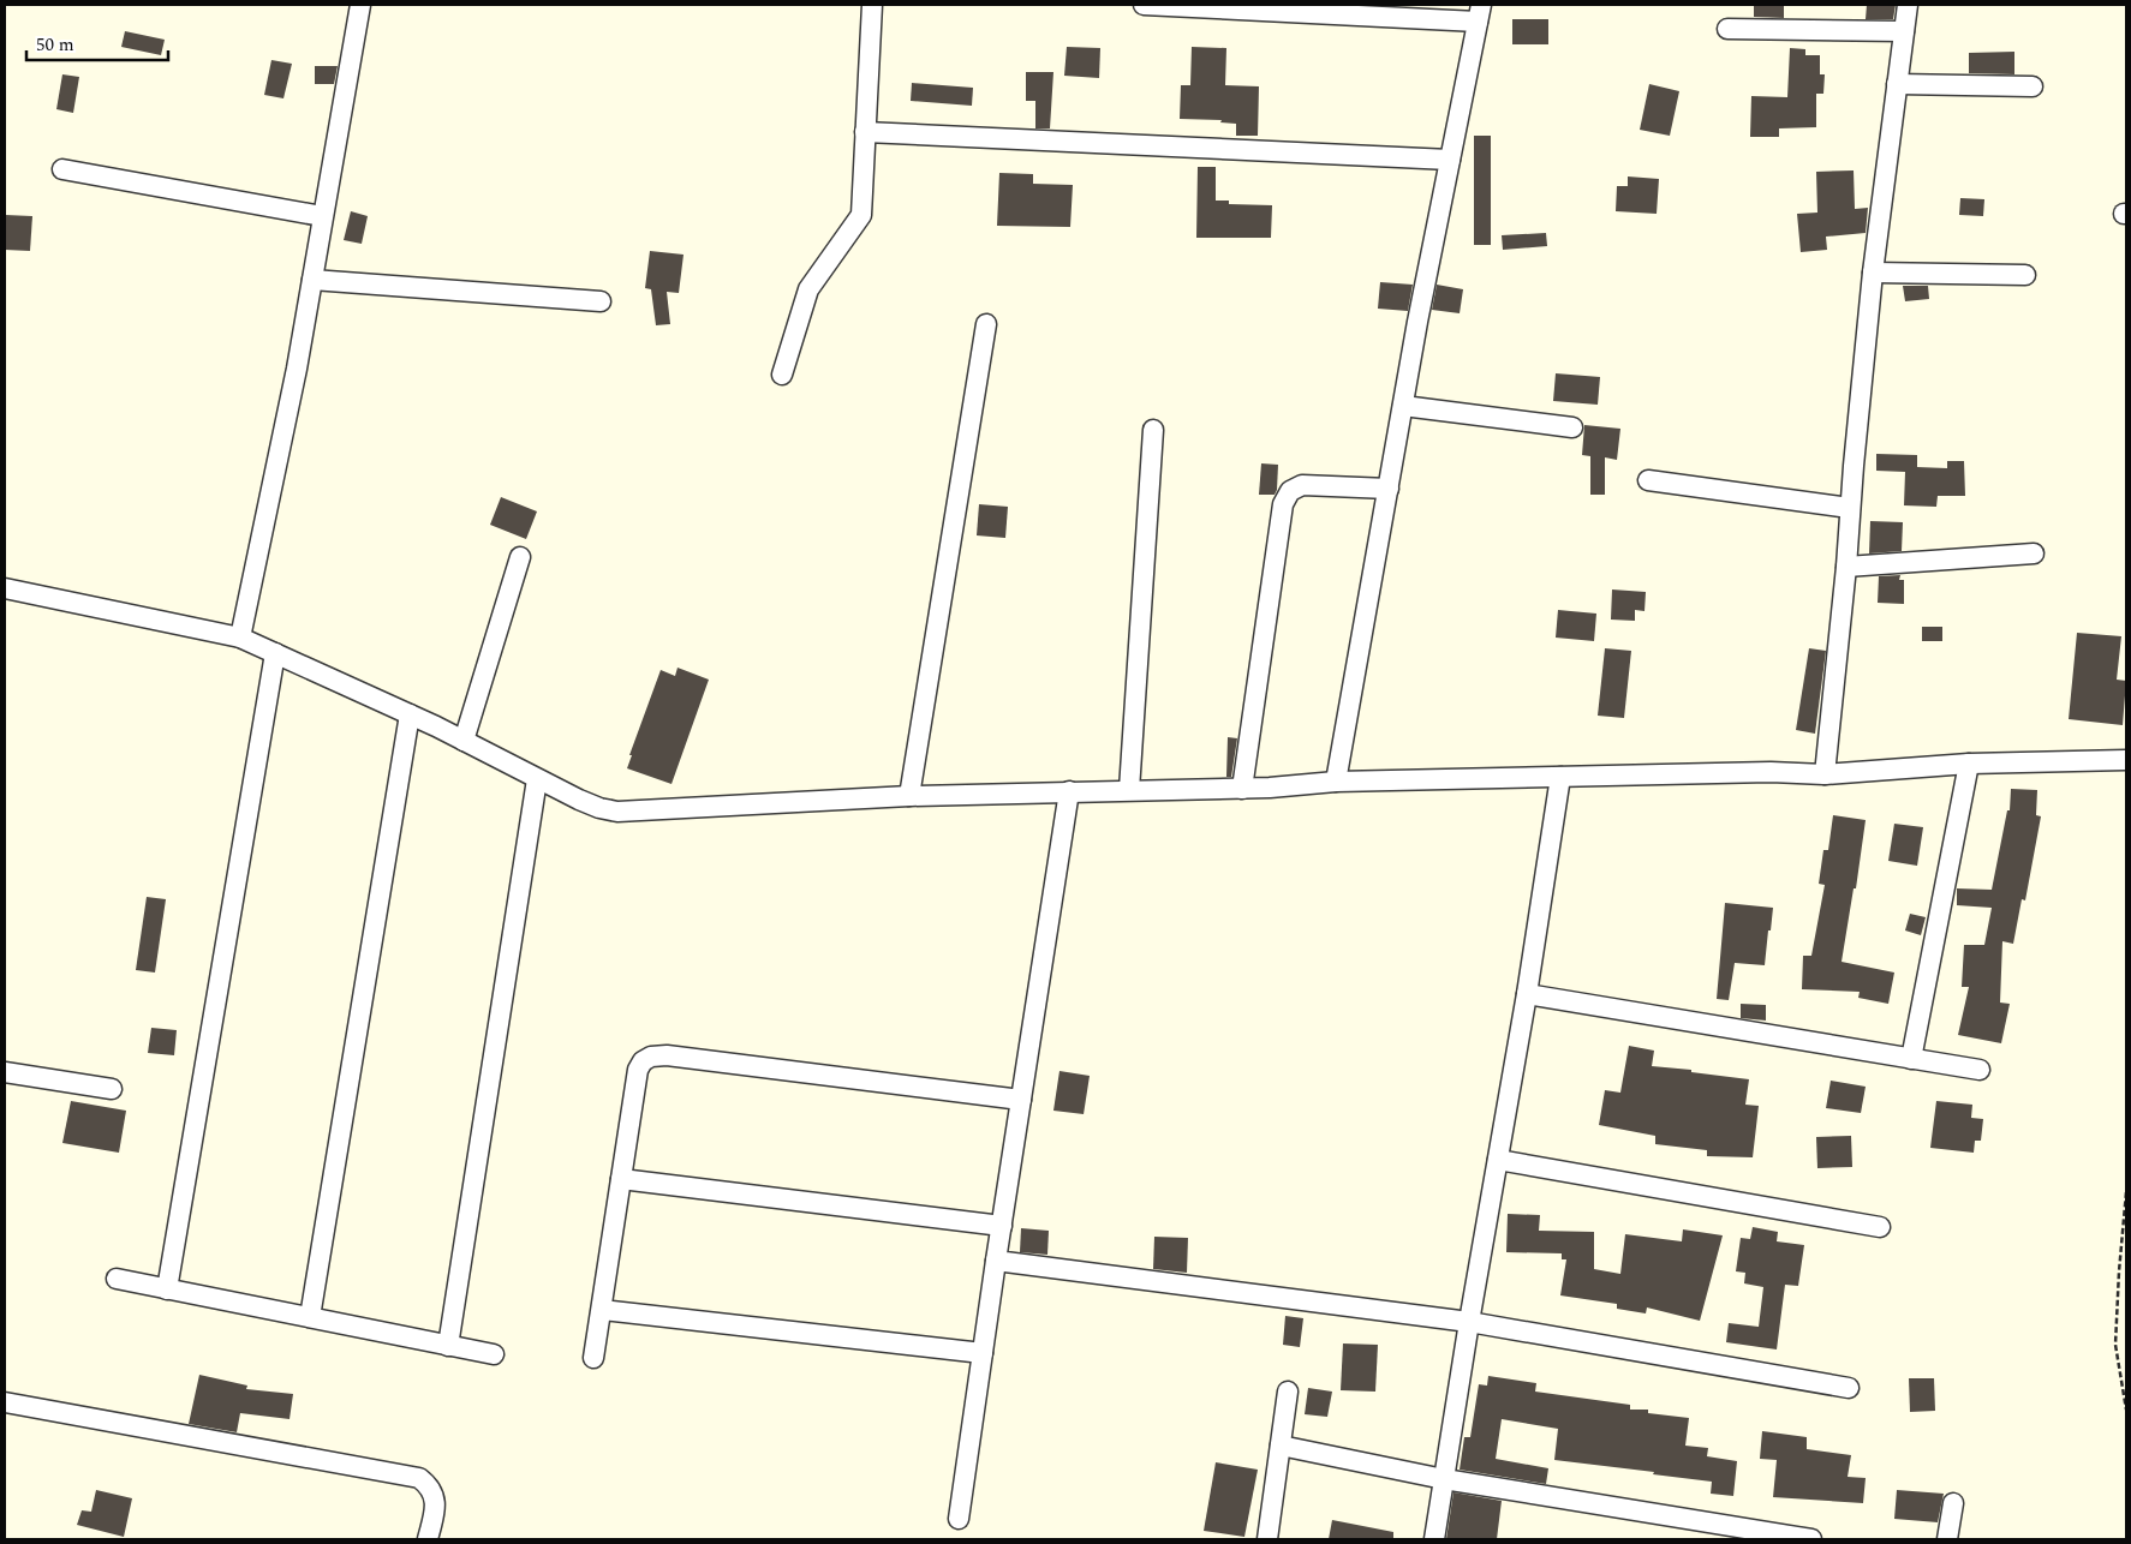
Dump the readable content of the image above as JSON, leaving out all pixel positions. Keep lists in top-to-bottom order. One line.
{"scale_bar":"50 m"}
